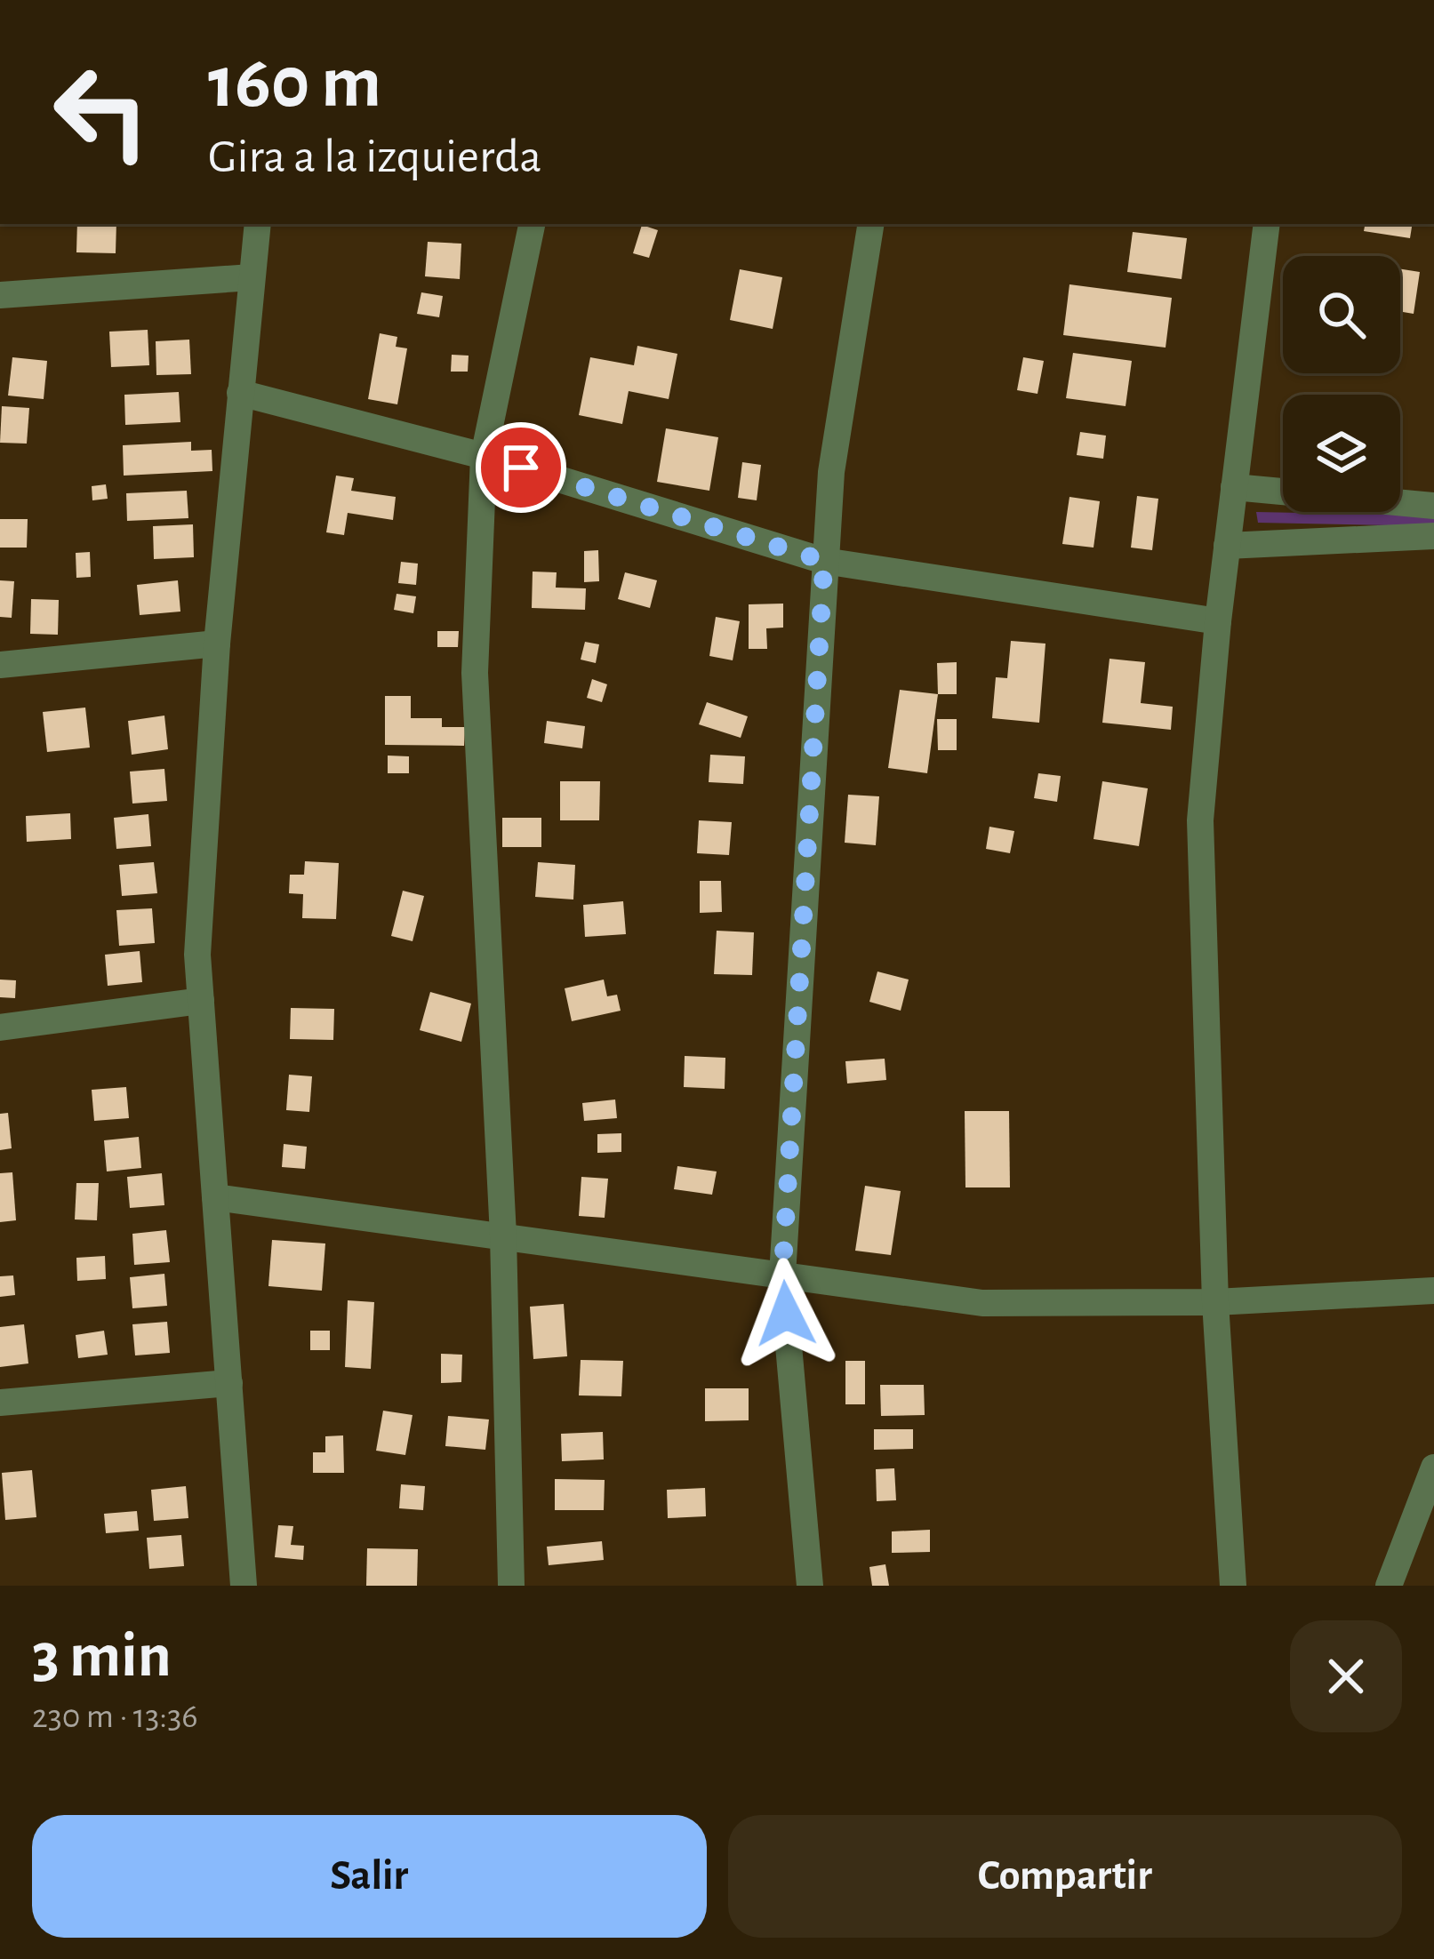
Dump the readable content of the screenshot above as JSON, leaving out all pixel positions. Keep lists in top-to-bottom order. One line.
{"page":{"turn":["160 m","Gira a la izquierda"],"heading":["3 min","230 m · 13:36"],"buttons":["Salir","Compartir"]}}
